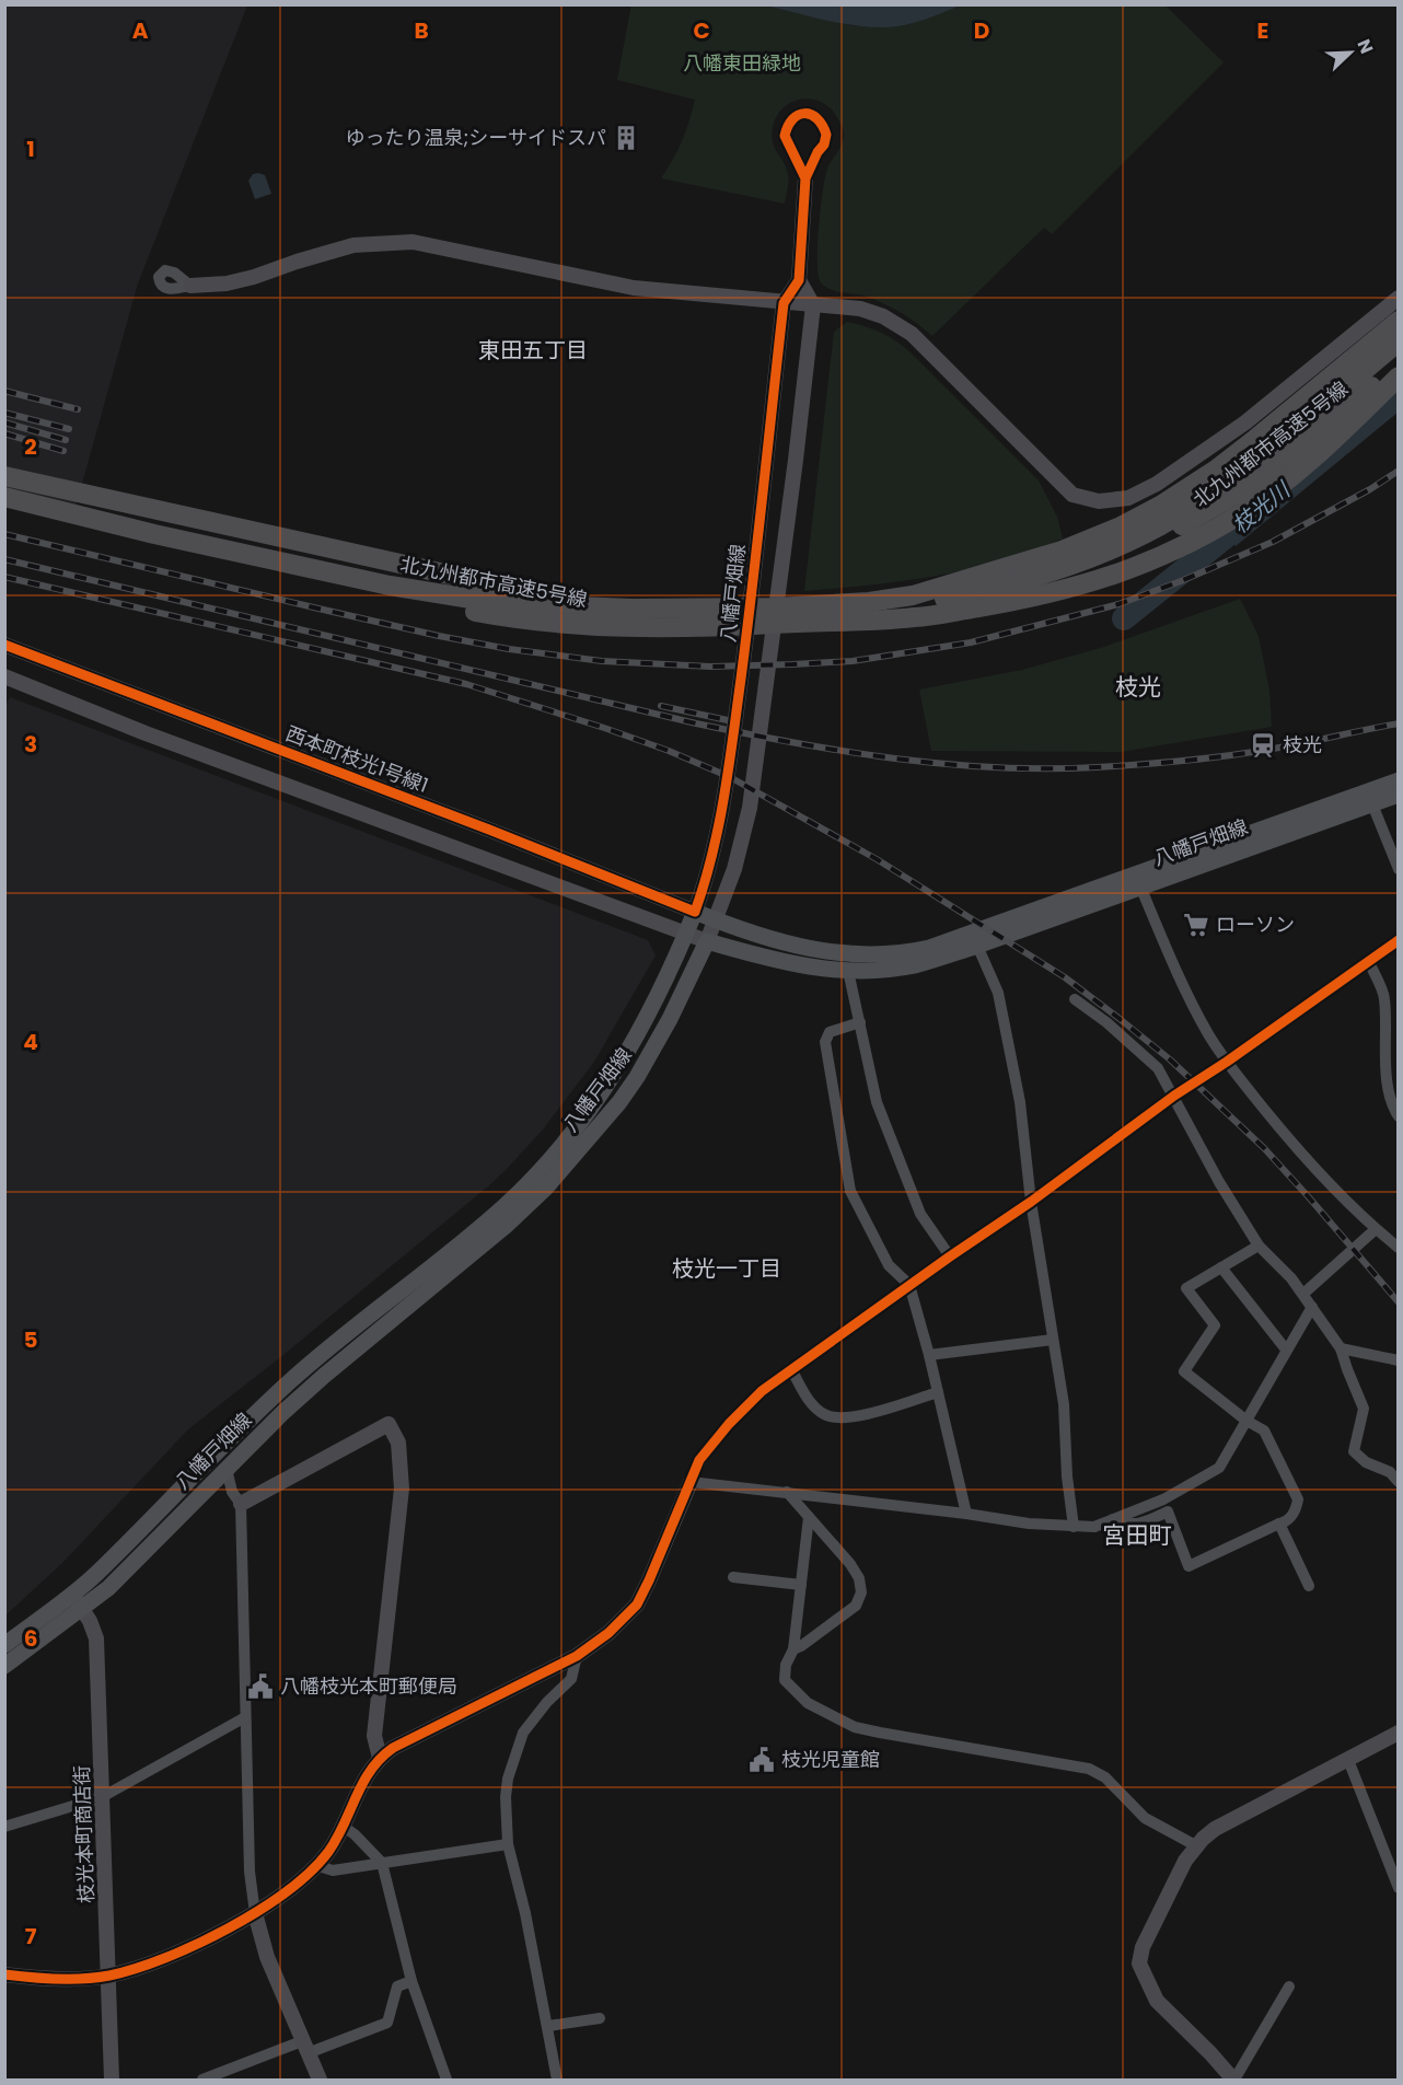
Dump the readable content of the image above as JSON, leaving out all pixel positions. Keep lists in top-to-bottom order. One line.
{"streets":{"highway":["北九州都市高速5号線"],"main road":["八幡戸畑線"],"street":["西本町枝光1号線1","枝光本町商店街"]},"crossings":[["八幡戸畑線","西本町枝光1号線1"],["八幡戸畑線","枝光本町商店街"]],"districts":["東田五丁目","枝光","枝光一丁目","宮田町"],"water":["枝光川"],"parks":["八幡東田緑地"],"places":{"building":["ゆったり温泉;シーサイドスパ"],"station":["枝光"],"supermarket":["ローソン"],"public building":["八幡枝光本町郵便局","枝光児童館"]},"north":"top right","grid":{"columns":["A","B","C","D","E"],"rows":["1","2","3","4","5","6","7"]}}
